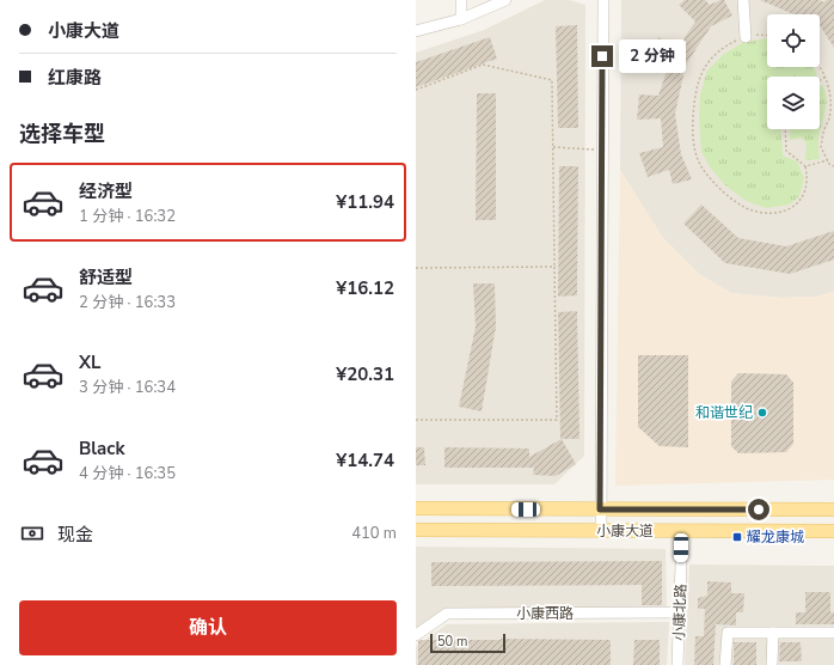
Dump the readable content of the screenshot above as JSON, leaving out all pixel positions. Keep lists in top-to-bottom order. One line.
{"streets":{"main road":["小康大道"],"street":["小康北路","小康西路"]},"crossings":[["小康大道","小康北路"],["小康北路","小康西路"]],"places":{"other":["和谐世纪"],"transit":["耀龙康城"]},"scale_bar":"50 m","page":{"banner":["小康大道","红康路"],"bubble":"2 分钟","heading":"选择车型","list":[{"name":"经济型","note":"1 分钟 · 16:32","value":"¥11.94"},{"name":"舒适型","note":"2 分钟 · 16:33","value":"¥16.12"},{"name":"XL","note":"3 分钟 · 16:34","value":"¥20.31"},{"name":"Black","note":"4 分钟 · 16:35","value":"¥14.74"}],"pay":["现金","410 m"],"buttons":"确认","scale":"50 m"}}
